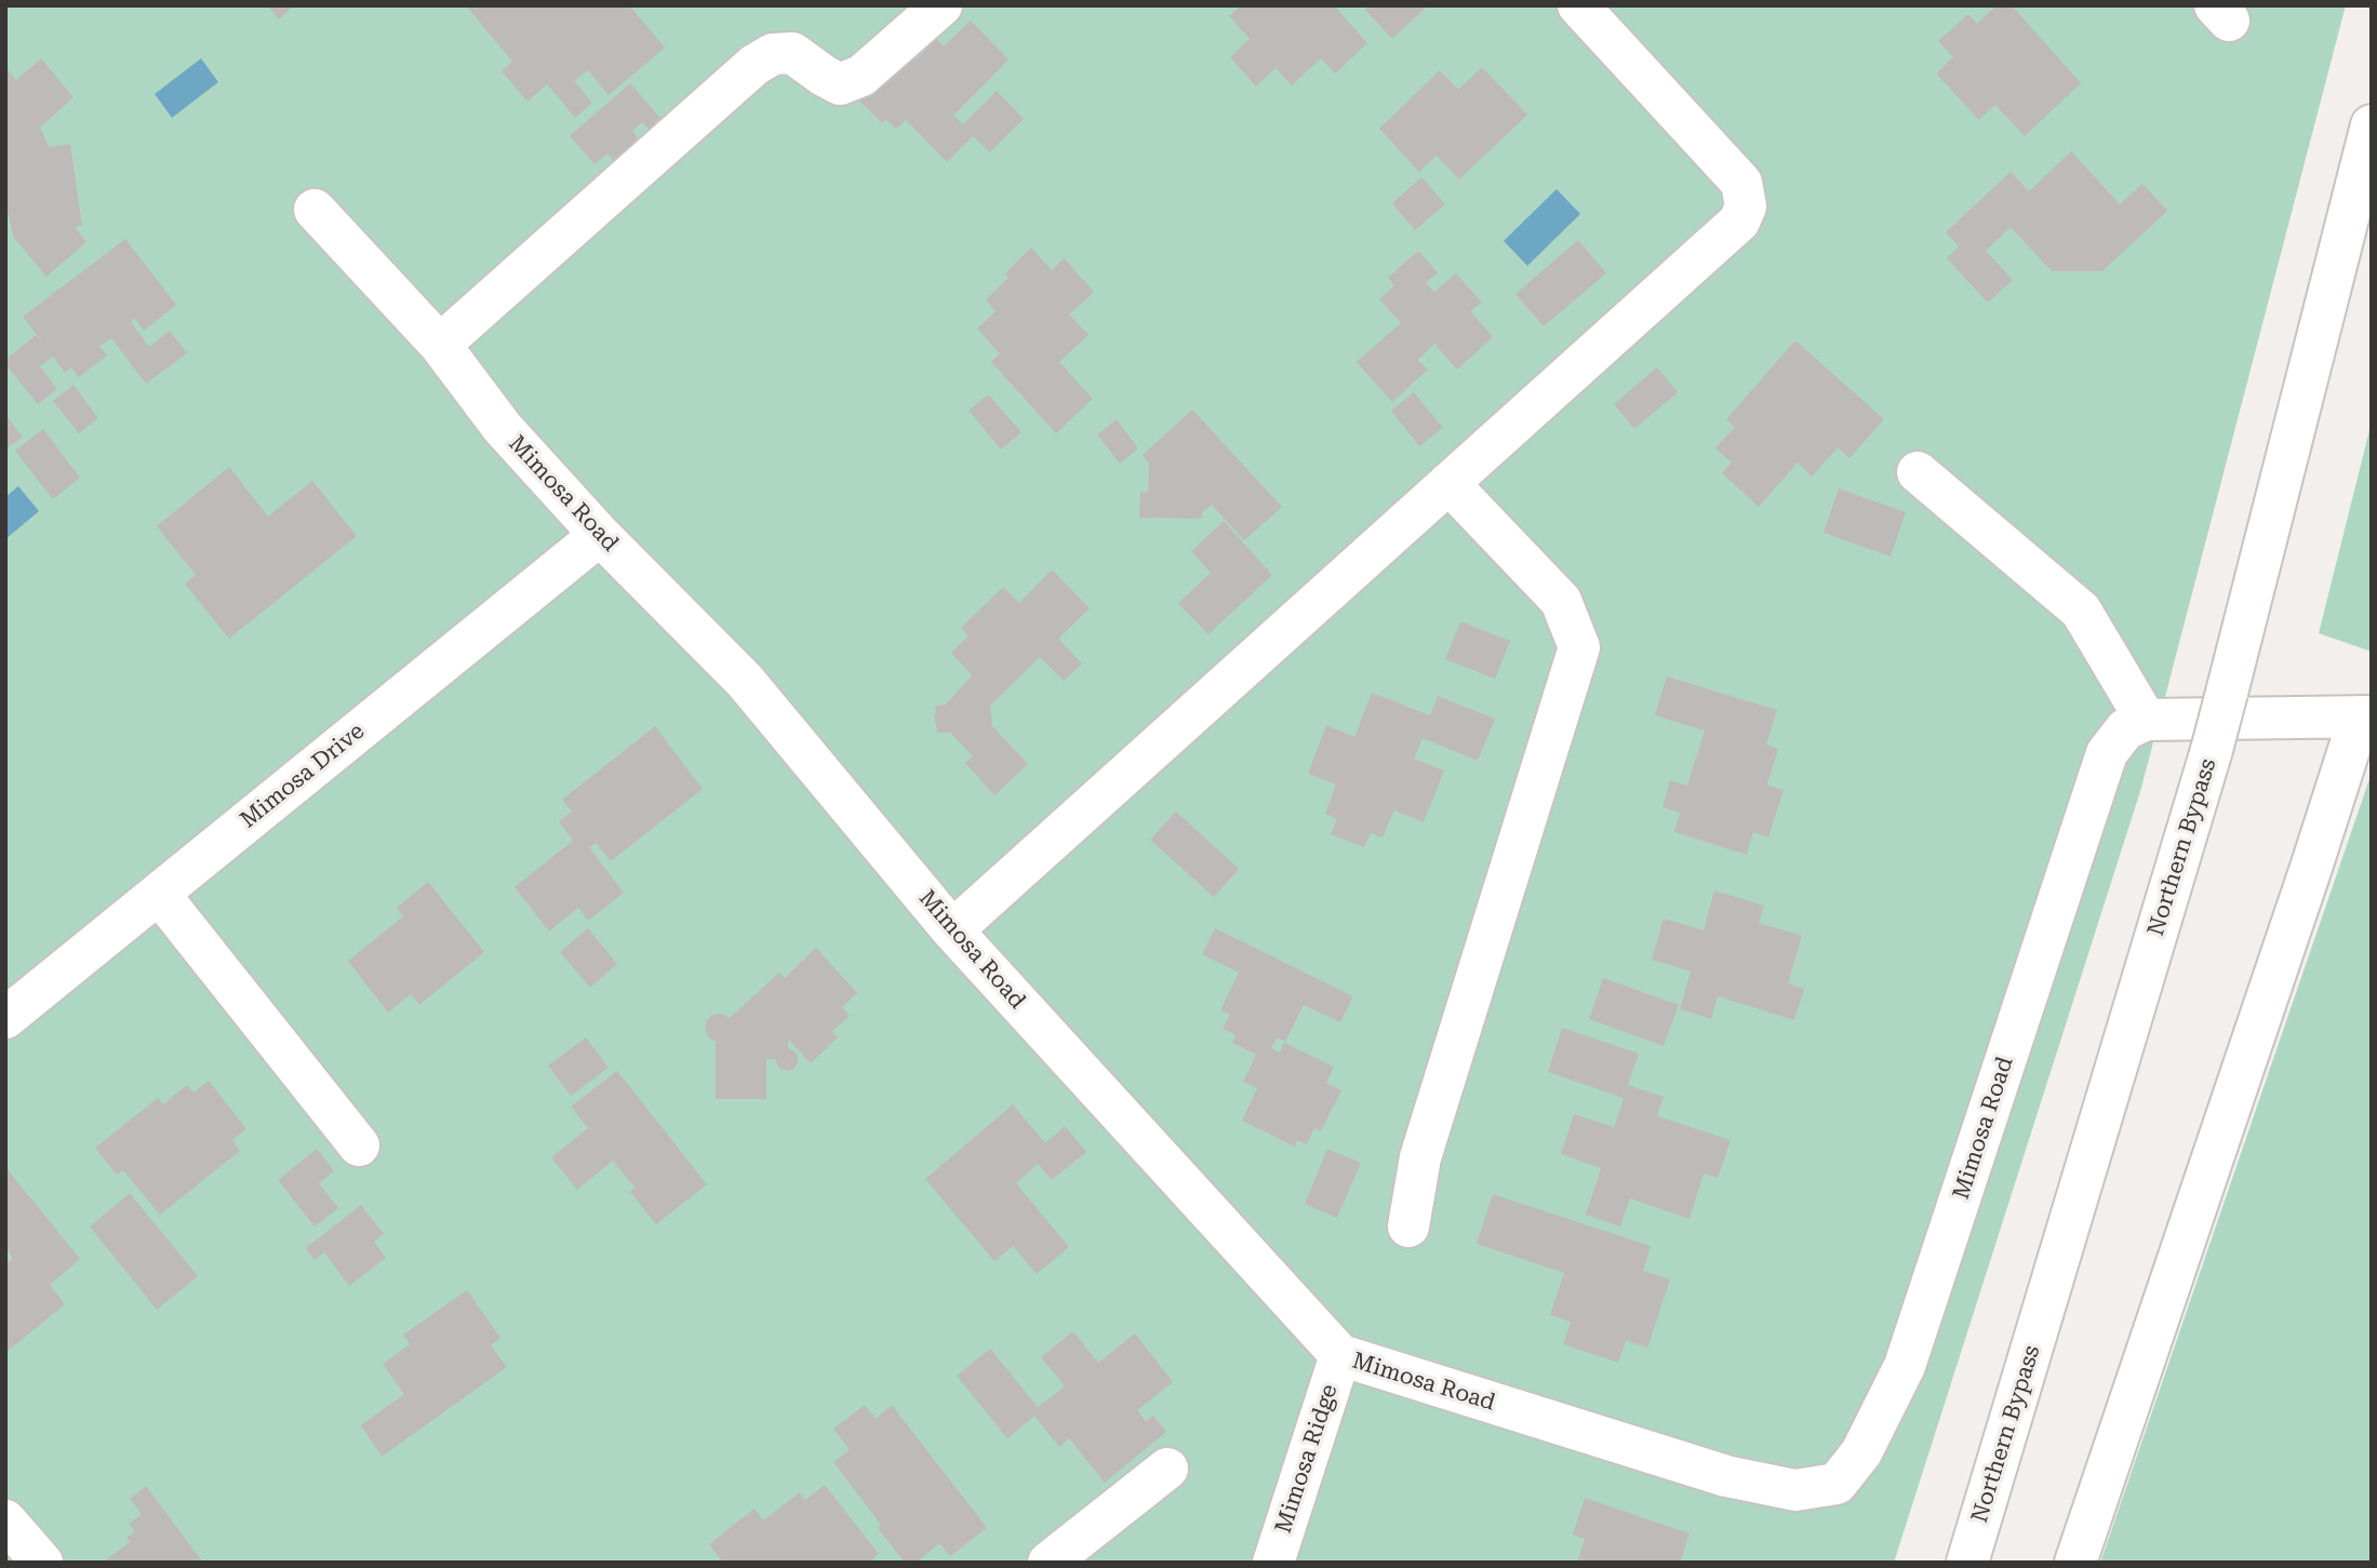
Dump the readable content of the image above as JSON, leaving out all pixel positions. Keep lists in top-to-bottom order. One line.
{"streets":{"street":["Mimosa Road","Mimosa Drive","Northern Bypass","Mimosa Ridge"]},"crossings":[["Mimosa Road","Mimosa Drive"],["Mimosa Road","Mimosa Ridge"]]}
